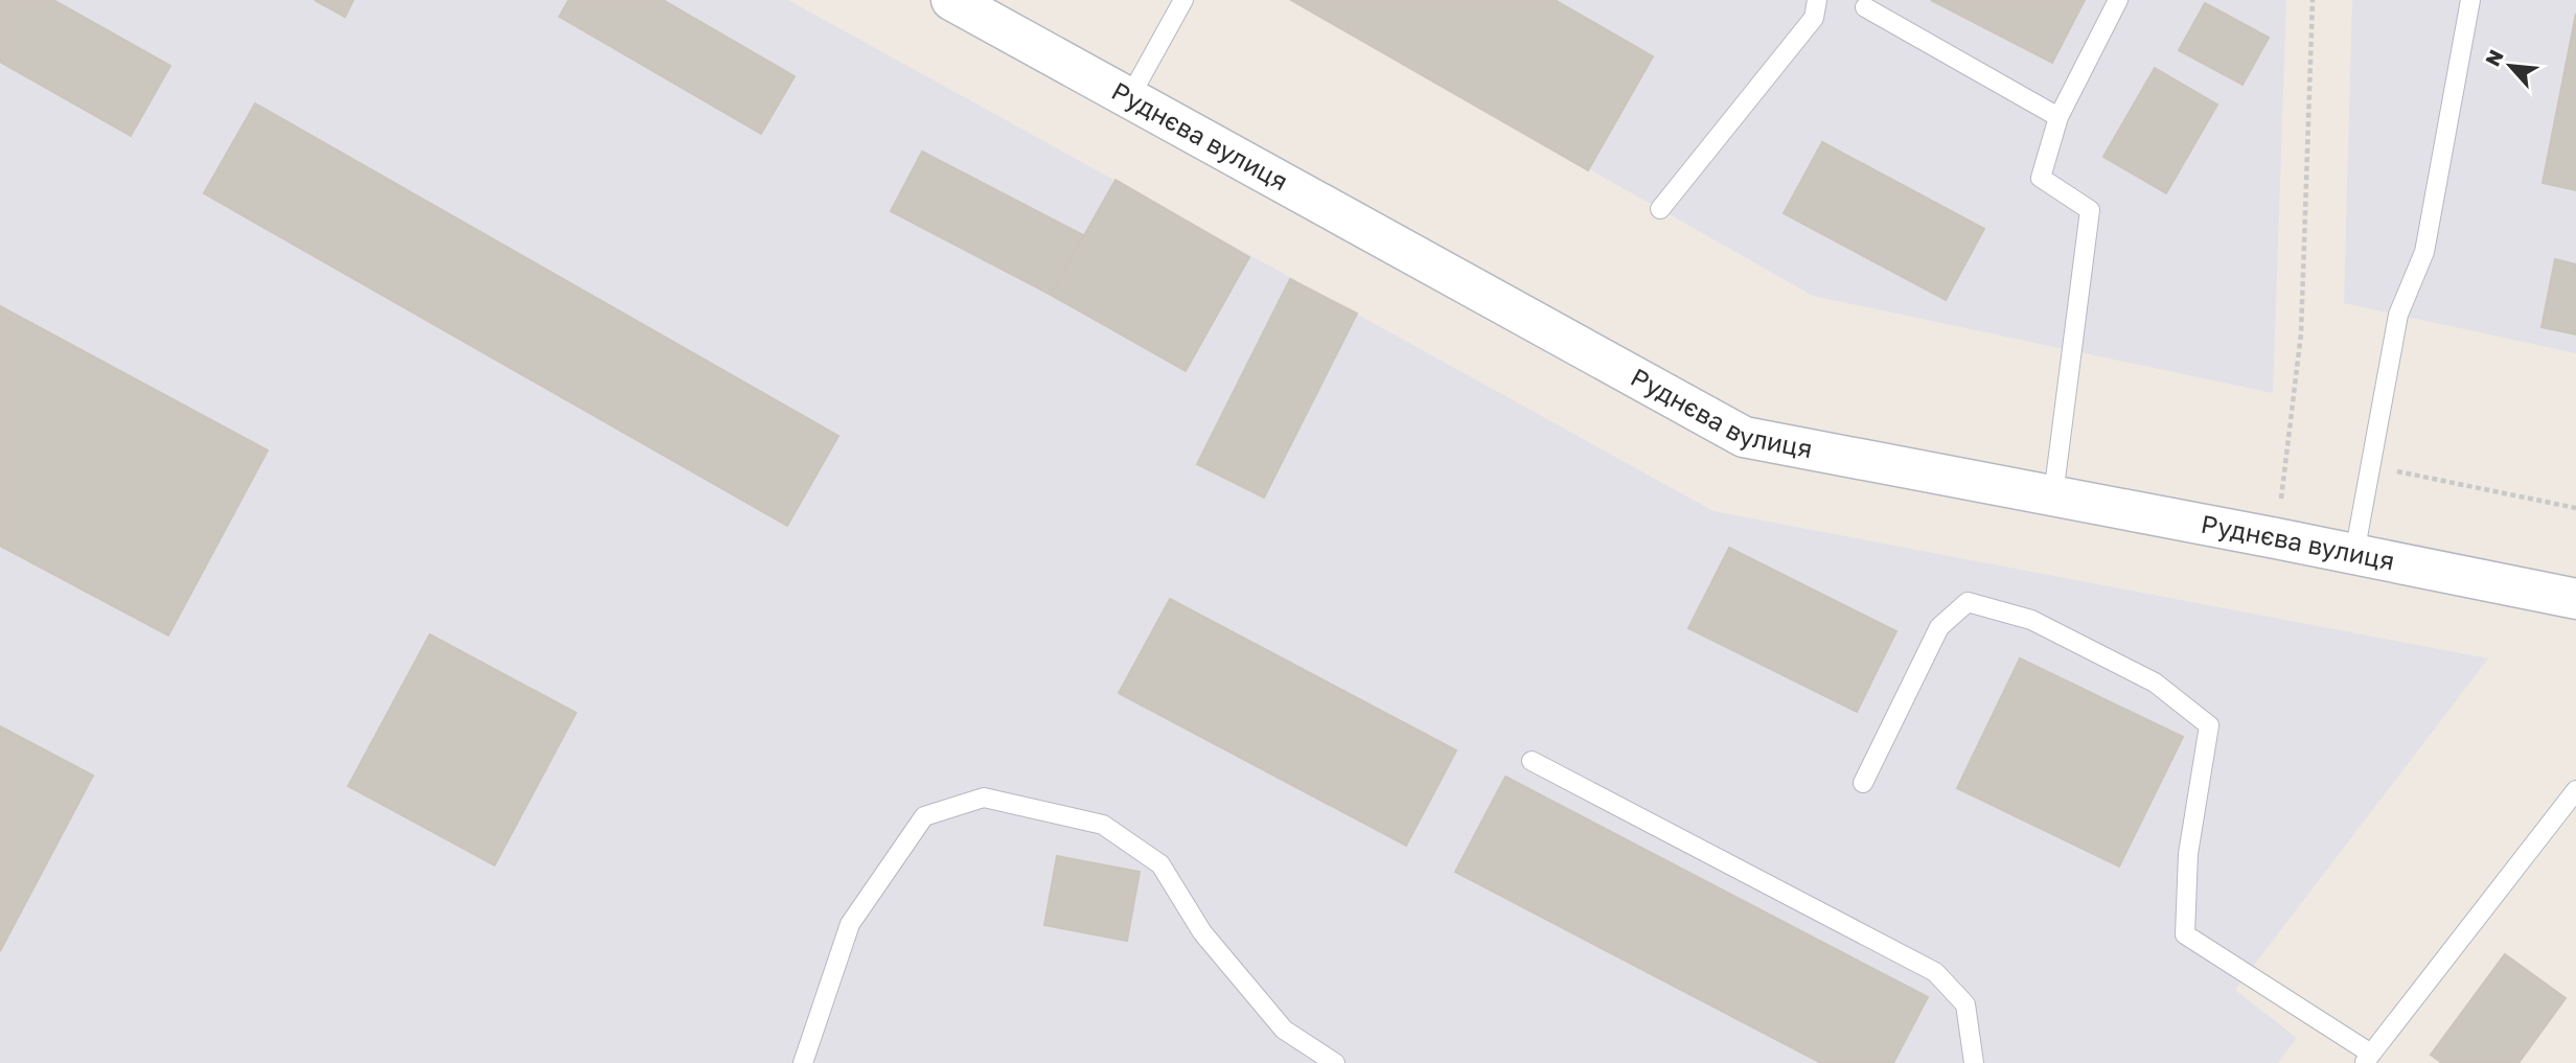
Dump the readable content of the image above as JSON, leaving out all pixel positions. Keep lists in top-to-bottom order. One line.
{"streets":{"street":["Руднєва вулиця"]},"north":"top left"}
